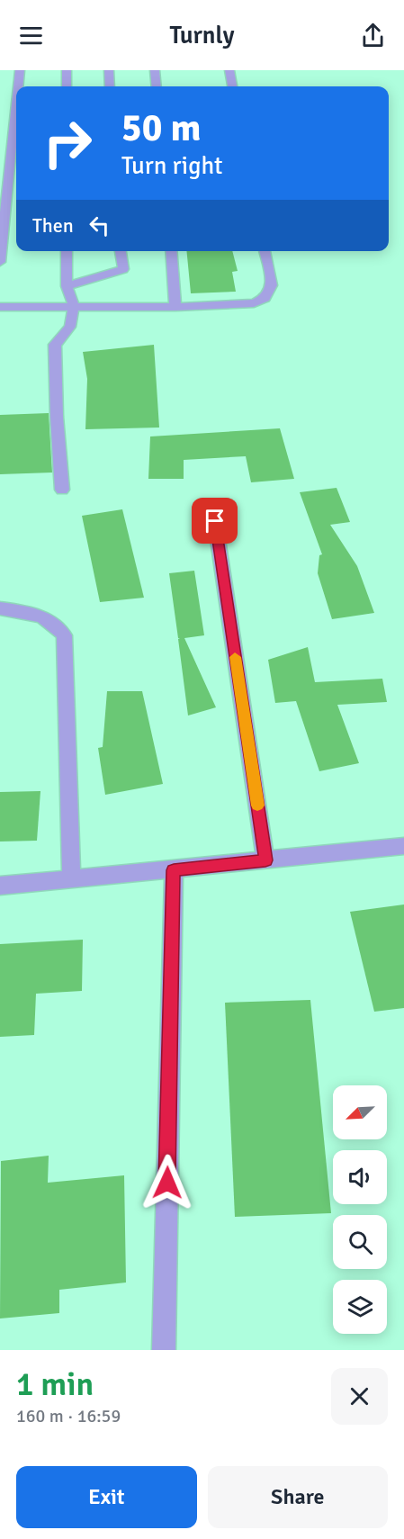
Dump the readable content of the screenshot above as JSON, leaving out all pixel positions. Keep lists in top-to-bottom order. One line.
{"north":"bottom left","page":{"header":"Turnly","turn":["50 m","Turn right"],"then":"Then","heading":["1 min","160 m · 16:59"],"buttons":["Exit","Share"]}}
